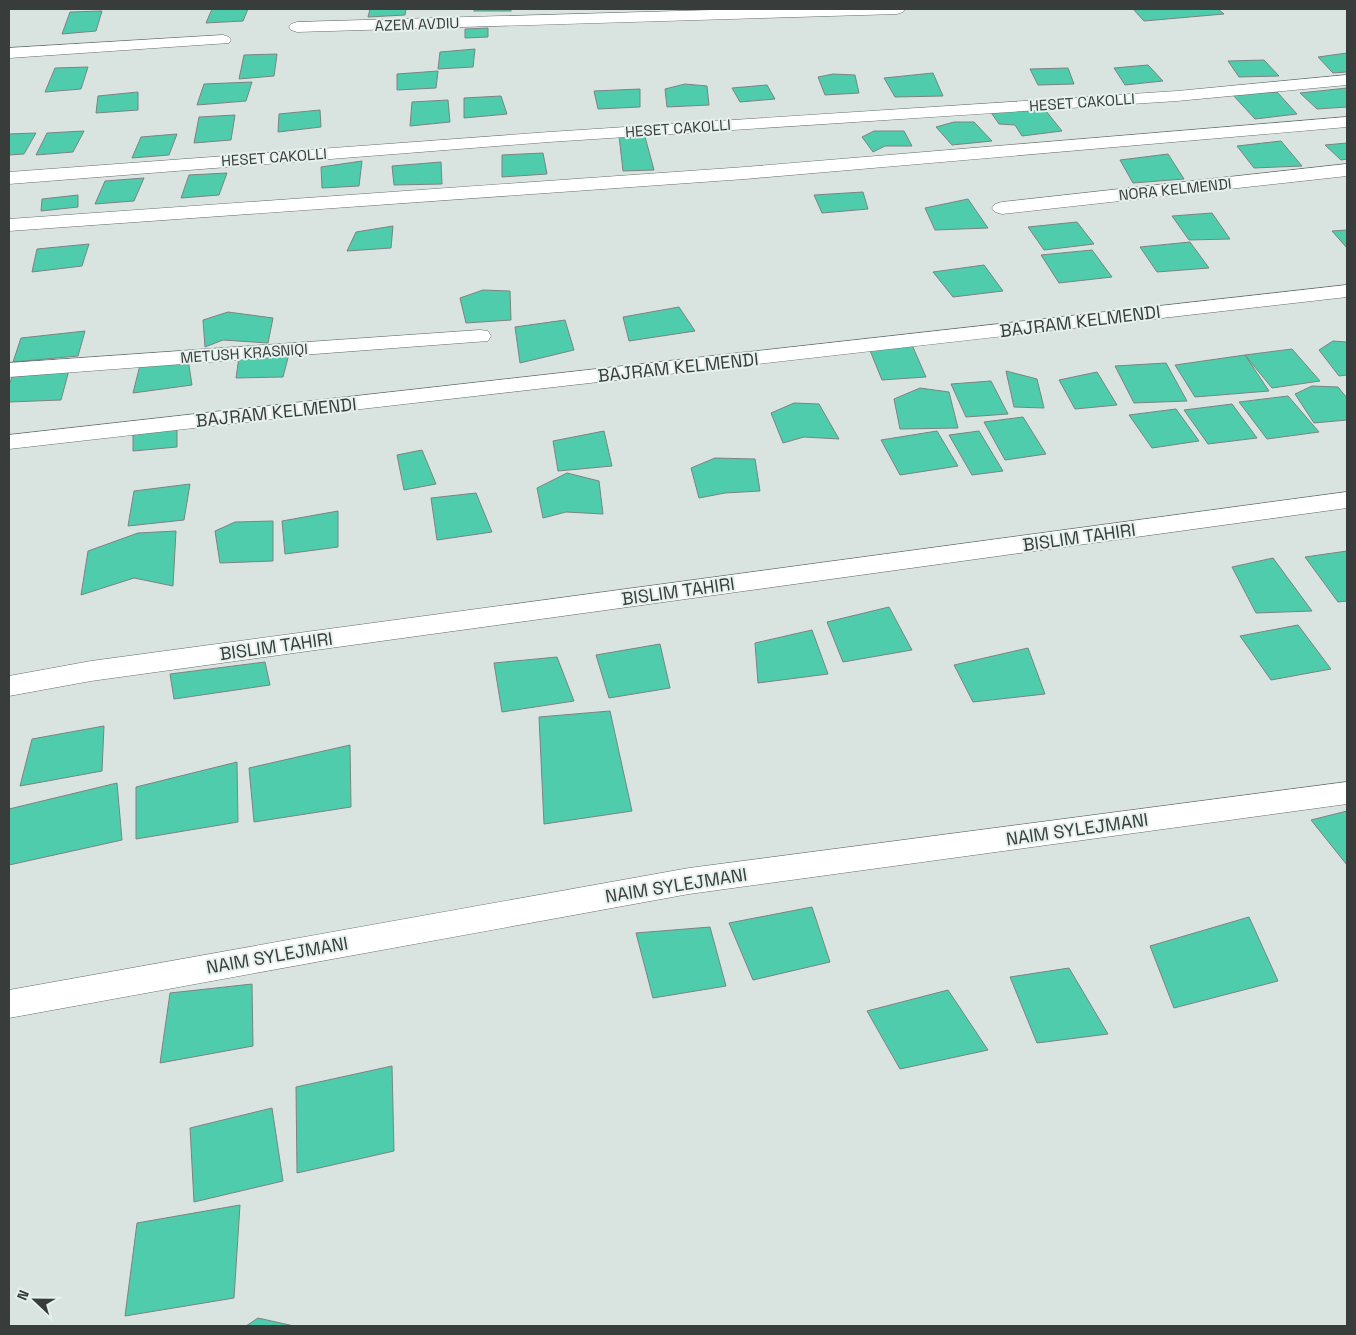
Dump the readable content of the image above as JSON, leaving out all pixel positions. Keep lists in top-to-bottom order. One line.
{"streets":{"street":["AZEM AVDIU","HESET CAKOLLI","NORA KELMENDI","BAJRAM KELMENDI","METUSH KRASNIQI","BISLIM TAHIRI","NAIM SYLEJMANI"]},"north":"left"}
